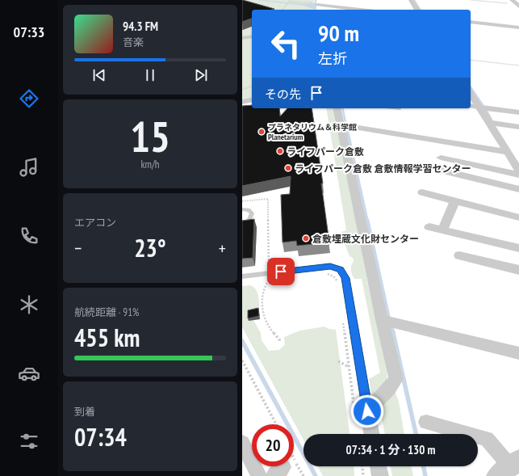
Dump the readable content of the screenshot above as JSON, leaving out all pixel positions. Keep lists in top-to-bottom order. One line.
{"places":["プラネタリウム＆科学館 Planetarium","ライフパーク倉敷","ライフパーク倉敷 倉敷情報学習センター","倉敷埋蔵文化財センター"],"page":{"tabs":"07:33","turn":["90 m","左折"],"song":["94.3 FM","音楽"],"then":"その先","tile":[["15","km/h"],"エアコン",["航続距離 · 91%","455 km"],["到着","07:34"]],"heat":["−","23°","+"],"limit":"20","trip":"07:34 · 1 分 · 130 m"}}
